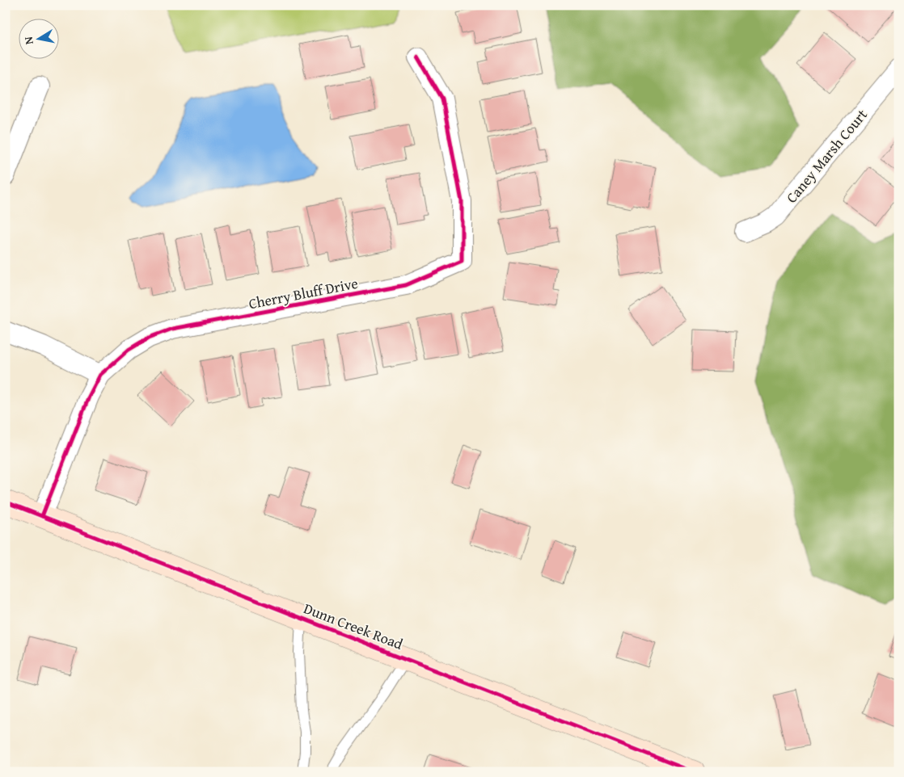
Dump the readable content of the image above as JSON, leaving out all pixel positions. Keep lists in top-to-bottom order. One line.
{"streets":{"street":["Caney Marsh Court","Cherry Bluff Drive","Dunn Creek Road"]},"crossings":[["Cherry Bluff Drive","Dunn Creek Road"]],"north":"left"}
